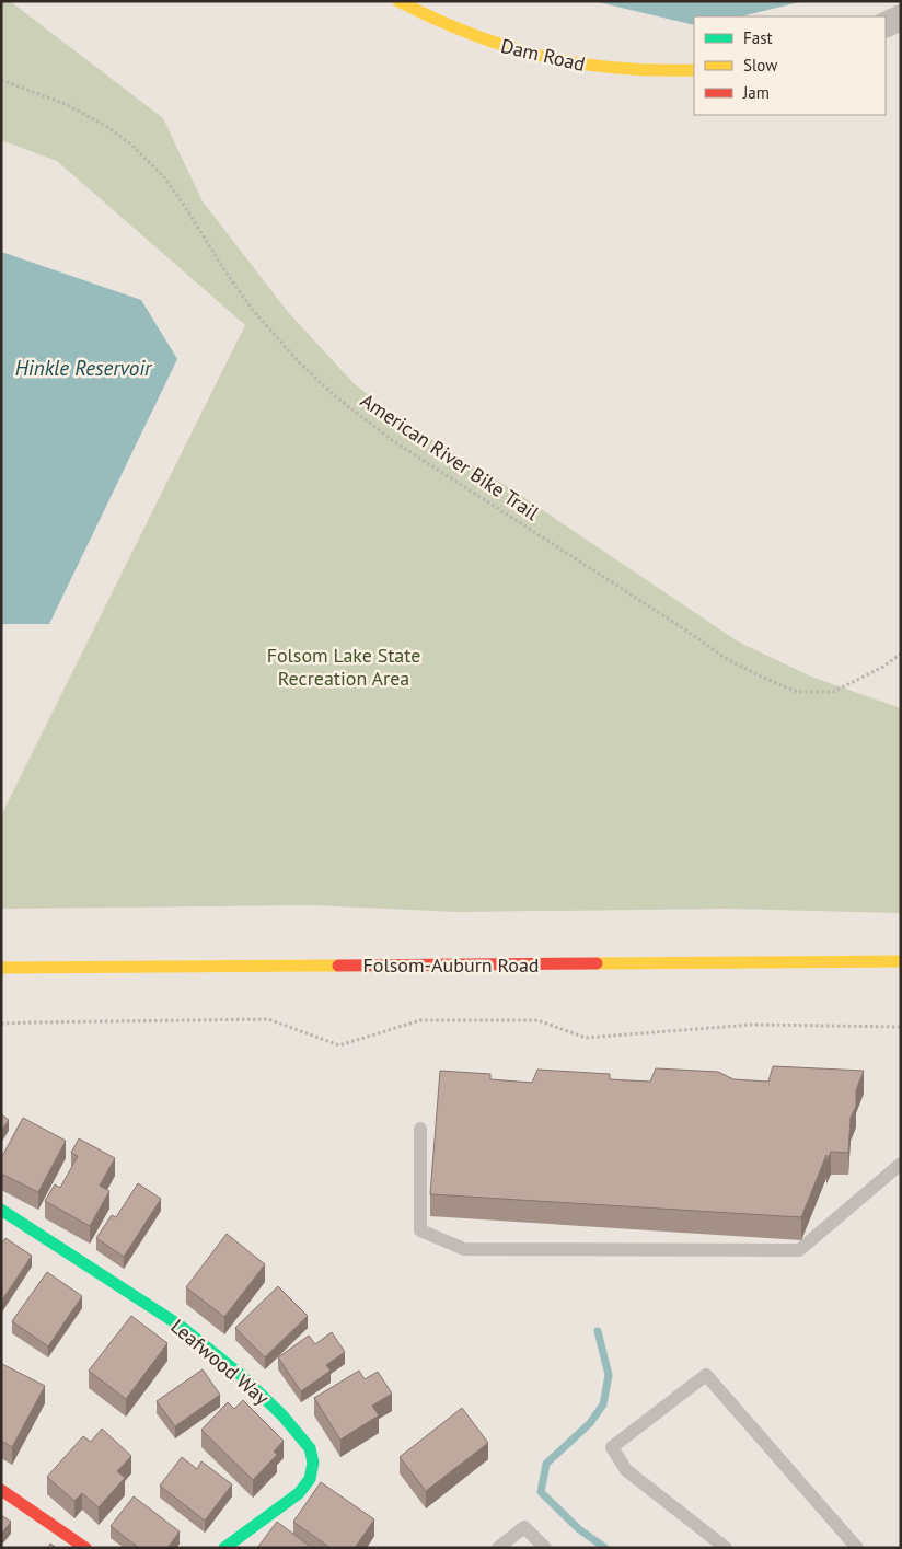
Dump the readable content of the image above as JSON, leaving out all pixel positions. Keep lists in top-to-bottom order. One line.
{"streets":{"street":["Dam Road","Folsom-Auburn Road","Leafwood Way"],"path":["American River Bike Trail"]},"water":["Hinkle Reservoir"],"parks":["Folsom Lake State Recreation Area"],"legend":["Fast","Slow","Jam"]}
